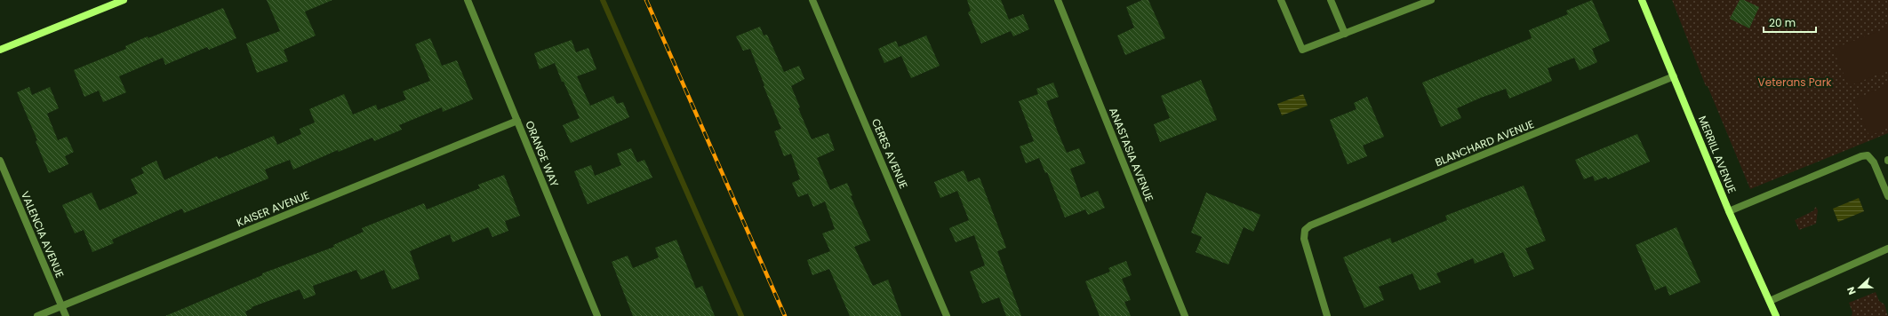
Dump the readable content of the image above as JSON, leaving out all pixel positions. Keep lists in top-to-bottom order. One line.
{"streets":{"main road":["MERRILL AVENUE"],"street":["BLANCHARD AVENUE","ORANGE WAY","CERES AVENUE","ANASTASIA AVENUE","KAISER AVENUE","VALENCIA AVENUE"]},"crossings":[["BLANCHARD AVENUE","MERRILL AVENUE"],["ORANGE WAY","KAISER AVENUE"],["KAISER AVENUE","VALENCIA AVENUE"]],"parks":["Veterans Park"],"scale_bar":"20 m","north":"left"}
